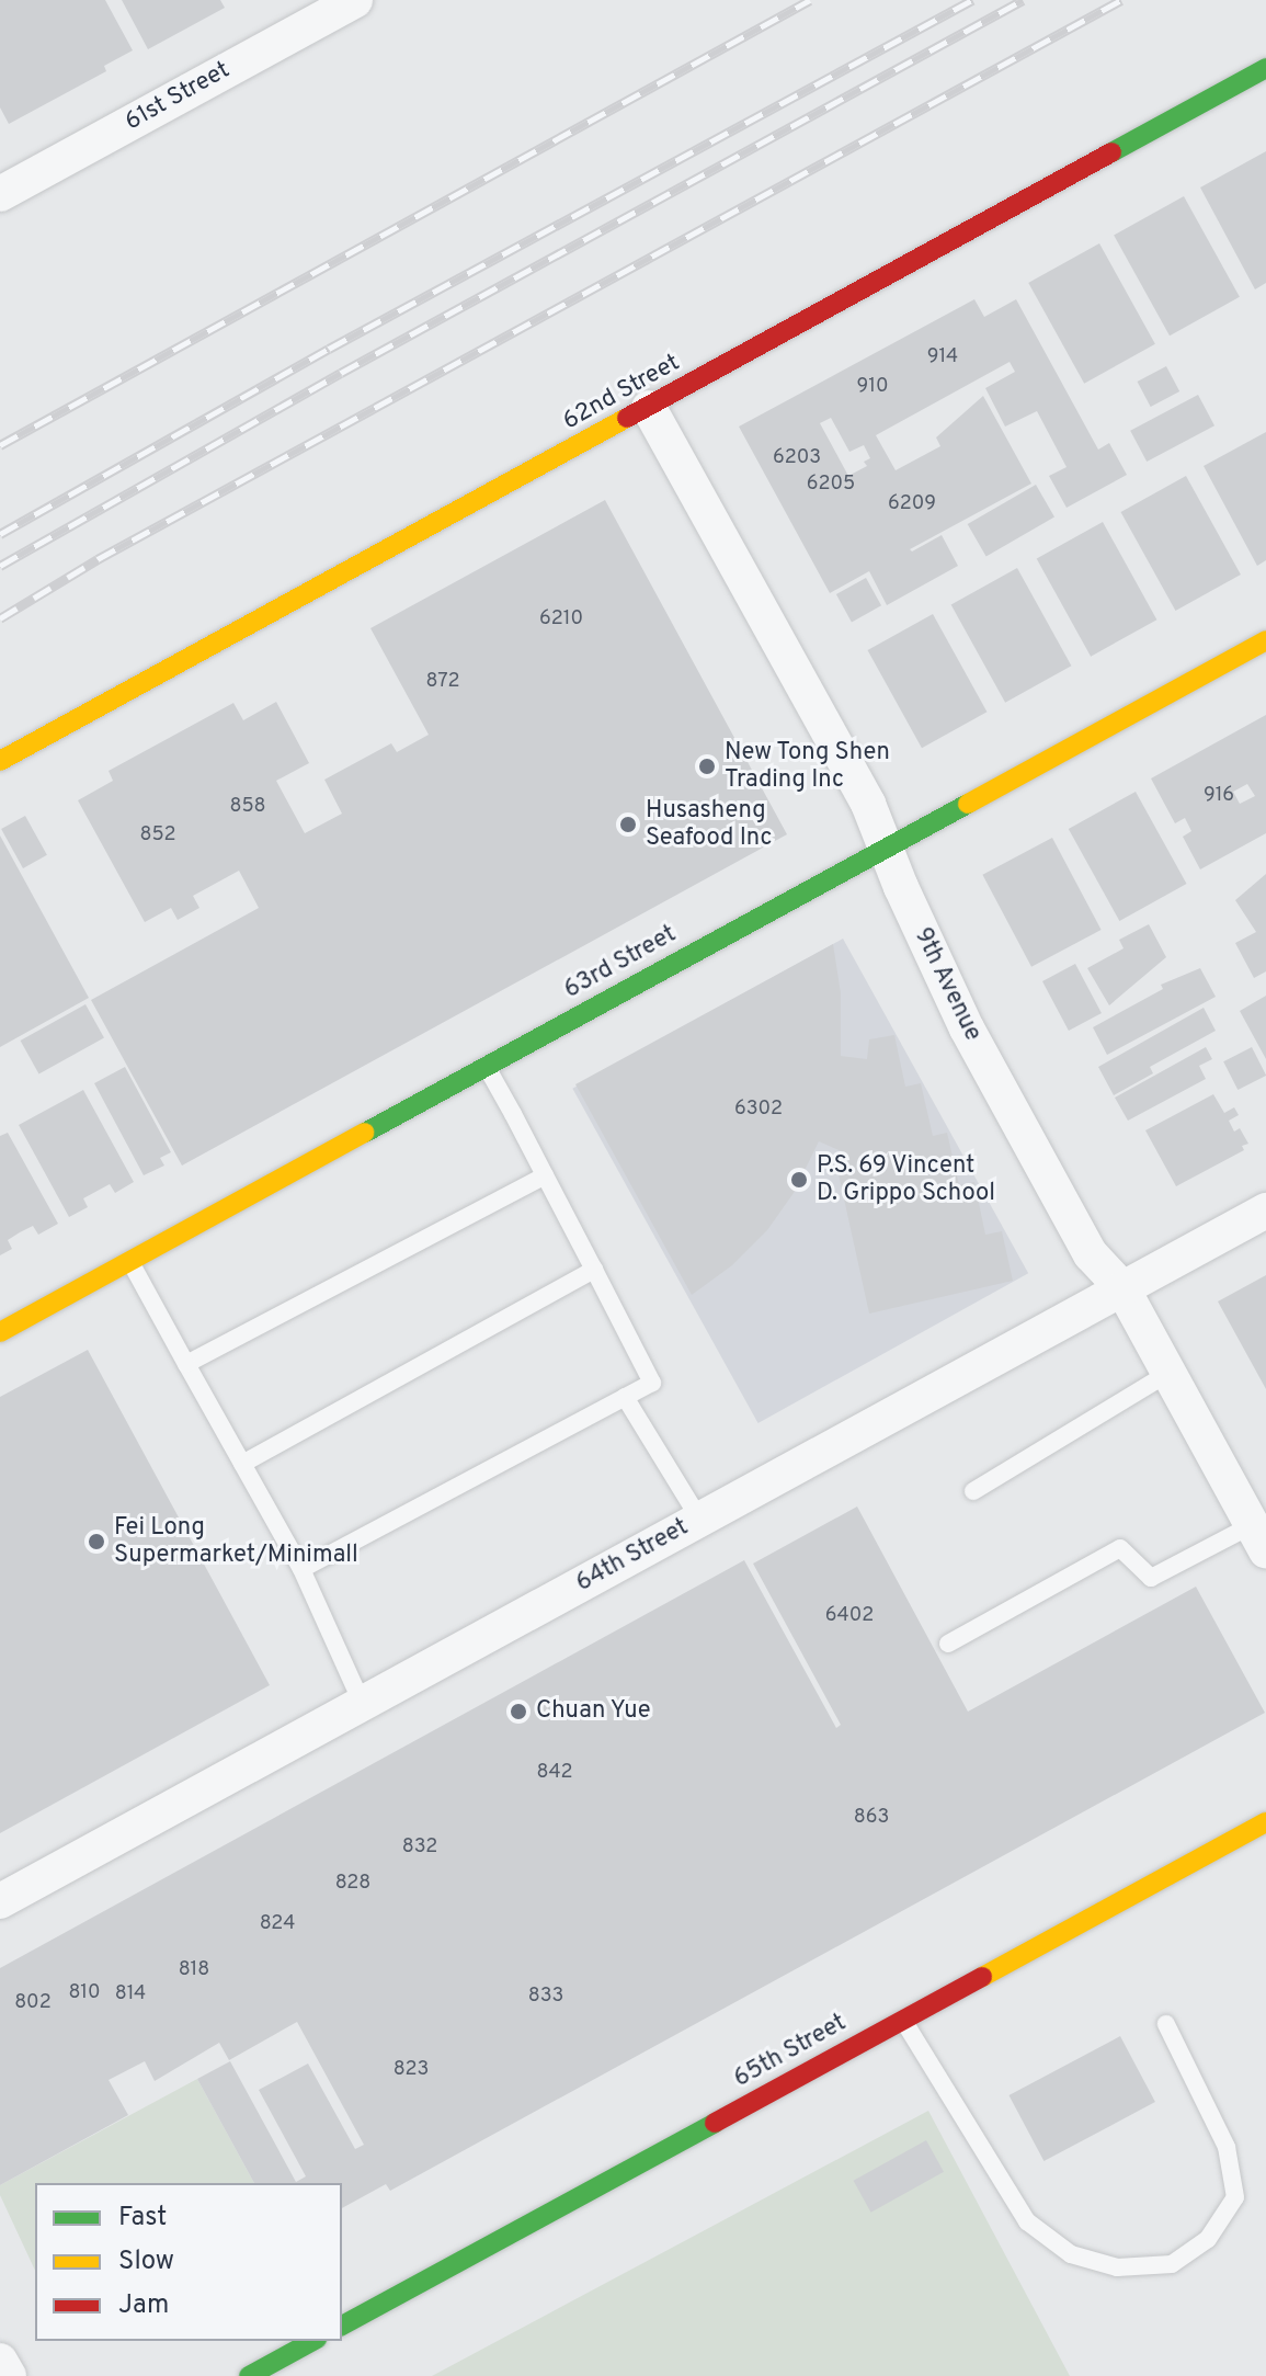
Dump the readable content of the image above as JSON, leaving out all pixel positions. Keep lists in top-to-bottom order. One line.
{"streets":{"street":["61st Street","62nd Street","63rd Street","9th Avenue","64th Street","65th Street"]},"crossings":[["62nd Street","9th Avenue"],["63rd Street","9th Avenue"],["9th Avenue","64th Street"]],"places":["New Tong Shen Trading Inc","Husasheng Seafood Inc","P.S. 69 Vincent D. Grippo School","Fei Long Supermarket/Minimall","Chuan Yue"],"house_numbers":["914","910","6203","6205","6209","6210","872","916","858","852","6302","6402","842","863","832","828","824","818","810","814","833","802","823"],"legend":["Fast","Slow","Jam"]}
